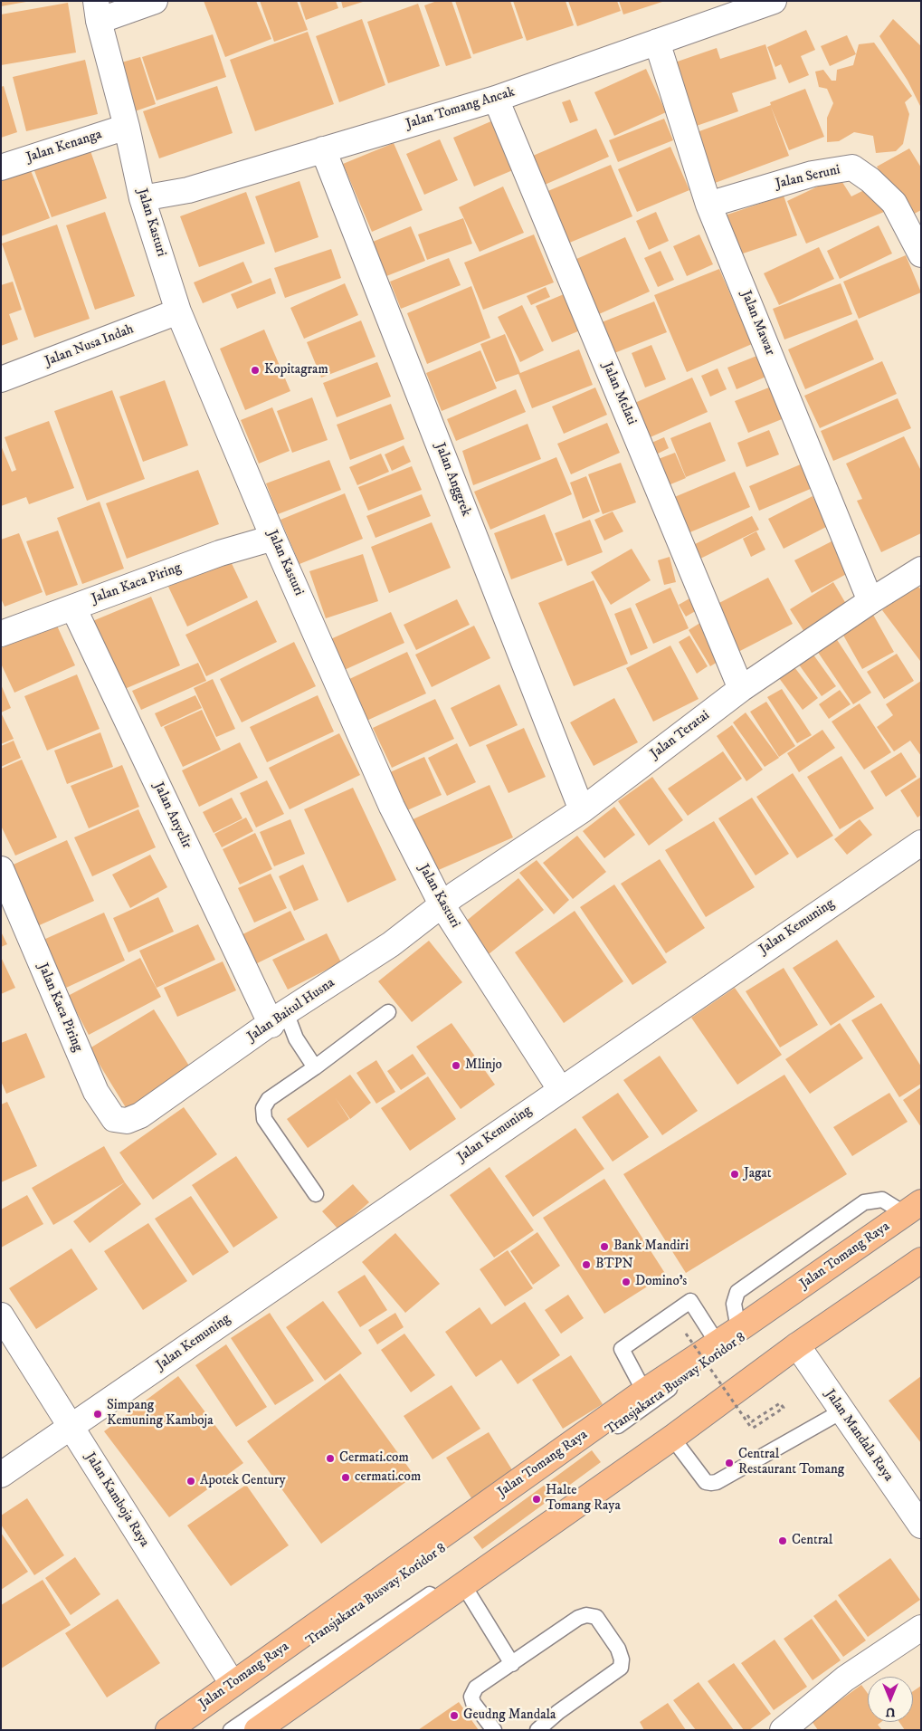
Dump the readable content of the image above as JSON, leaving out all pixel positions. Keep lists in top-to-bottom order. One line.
{"streets":{"main road":["Jalan Tomang Raya"],"street":["Jalan Tomang Ancak","Jalan Kenanga","Jalan Seruni","Jalan Kasturi","Jalan Mawar","Jalan Nusa Indah","Jalan Melati","Jalan Anggrek","Jalan Kaca Piring","Jalan Teratai","Jalan Anyelir","Jalan Kemuning","Jalan Baitul Husna","Jalan Mandala Raya","Jalan Kamboja Raya"],"lane":["Transjakarta Busway Koridor 8"]},"crossings":[["Jalan Tomang Ancak","Jalan Kasturi"],["Jalan Tomang Ancak","Jalan Mawar"],["Jalan Tomang Ancak","Jalan Melati"],["Jalan Tomang Ancak","Jalan Anggrek"],["Jalan Kenanga","Jalan Kasturi"],["Jalan Seruni","Jalan Mawar"],["Jalan Kasturi","Jalan Nusa Indah"],["Jalan Kasturi","Jalan Kaca Piring"],["Jalan Kasturi","Jalan Teratai"],["Jalan Kasturi","Jalan Kemuning"],["Jalan Kasturi","Jalan Baitul Husna"],["Jalan Mawar","Jalan Teratai"],["Jalan Melati","Jalan Teratai"],["Jalan Anggrek","Jalan Teratai"],["Jalan Kaca Piring","Jalan Anyelir"],["Jalan Kaca Piring","Jalan Baitul Husna"],["Jalan Teratai","Jalan Baitul Husna"],["Jalan Anyelir","Jalan Baitul Husna"],["Jalan Kemuning","Jalan Kamboja Raya"],["Jalan Tomang Raya","Transjakarta Busway Koridor 8"],["Jalan Tomang Raya","Jalan Kamboja Raya"]],"places":["Kopitagram","Mlinjo","Jagat","Bank Mandiri","BTPN","Domino's","Simpang Kemuning Kamboja","Cermati.com","Central Restaurant Tomang","cermati.com","Apotek Century","Halte Tomang Raya","Central","Geudng Mandala"],"north":"bottom"}
